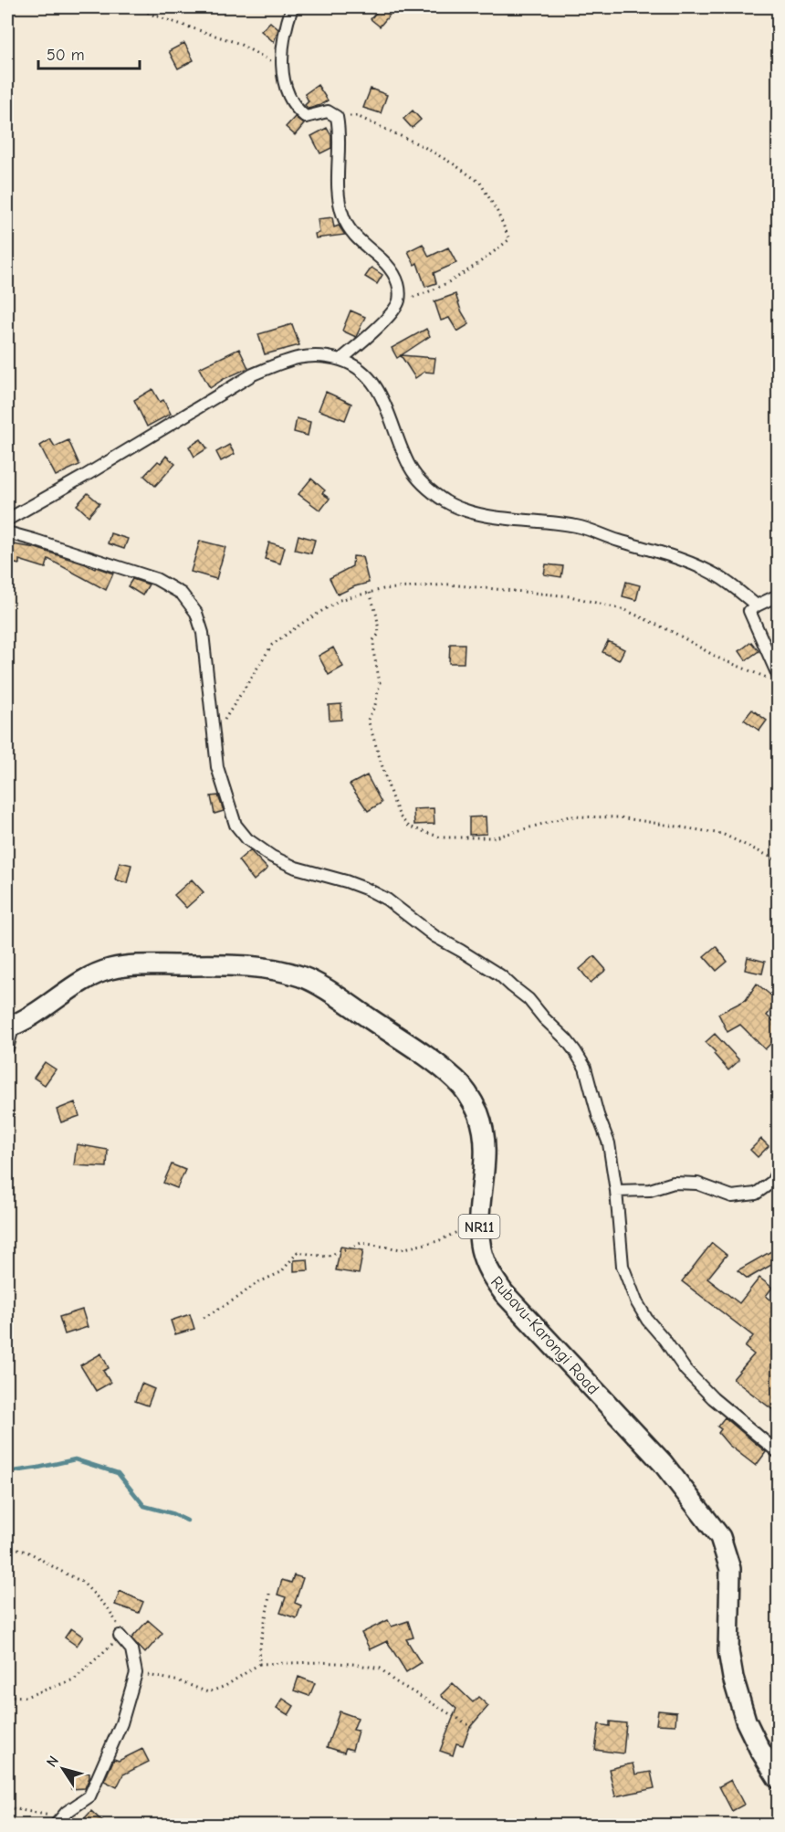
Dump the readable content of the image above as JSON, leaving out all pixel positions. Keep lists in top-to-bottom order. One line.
{"streets":{"highway":["NR11","Rubavu-Karongi Road"]},"scale_bar":"50 m","north":"top left"}
